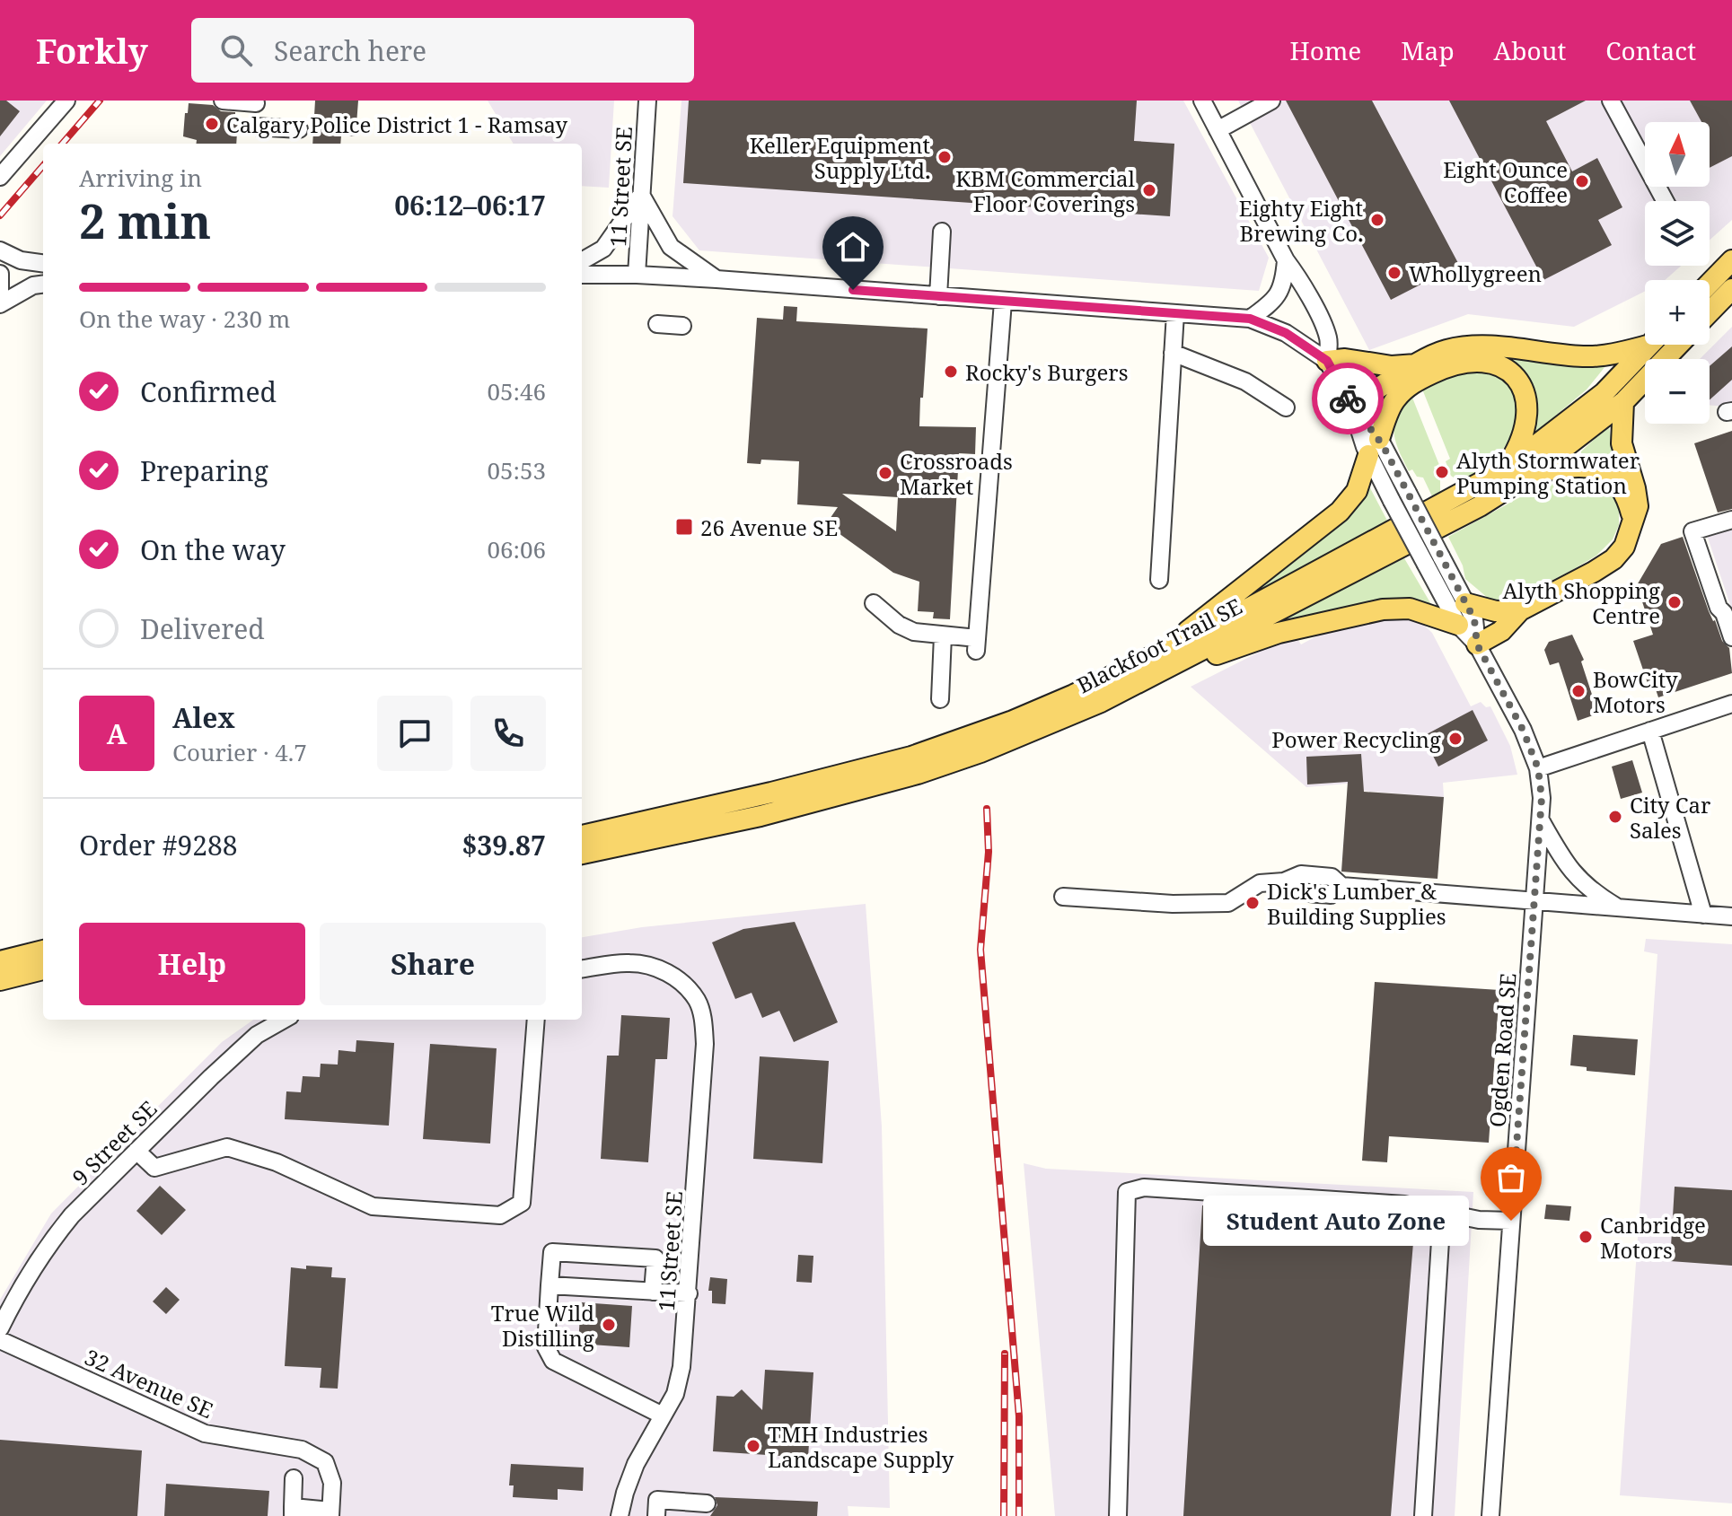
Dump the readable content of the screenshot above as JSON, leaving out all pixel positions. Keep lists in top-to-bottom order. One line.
{"streets":{"main road":["Blackfoot Trail SE"],"street":["11 Street SE","Ogden Road SE","9 Street SE","32 Avenue SE"]},"places":{"other":["Calgary Police District 1 - Ramsay","Keller Equipment Supply Ltd.","Eight Ounce Coffee","KBM Commercial Floor Coverings","Eighty Eight Brewing Co.","Whollygreen","Rocky's Burgers","Alyth Stormwater Pumping Station","Crossroads Market","Alyth Shopping Centre","BowCity Motors","Power Recycling","City Car Sales","Dick's Lumber & Building Supplies","Student Auto Zone","Canbridge Motors","True Wild Distilling","TMH Industries Landscape Supply"],"transit":["26 Avenue SE"]},"north":"top","page":{"header":"Forkly","search":"Search here","nav":["Home","Map","About","Contact"],"map_buttons":["+","−"],"heading":["2 min","Arriving in","06:12–06:17"],"panel":["Alex","Courier · 4.7","Order #9288","$39.87"],"bar":"On the way · 230 m","list":[["Confirmed","05:46"],["Preparing","05:53"],["On the way","06:06"],"Delivered"],"round":"A","buttons":["Help","Share"],"bubble":"Student Auto Zone"}}
